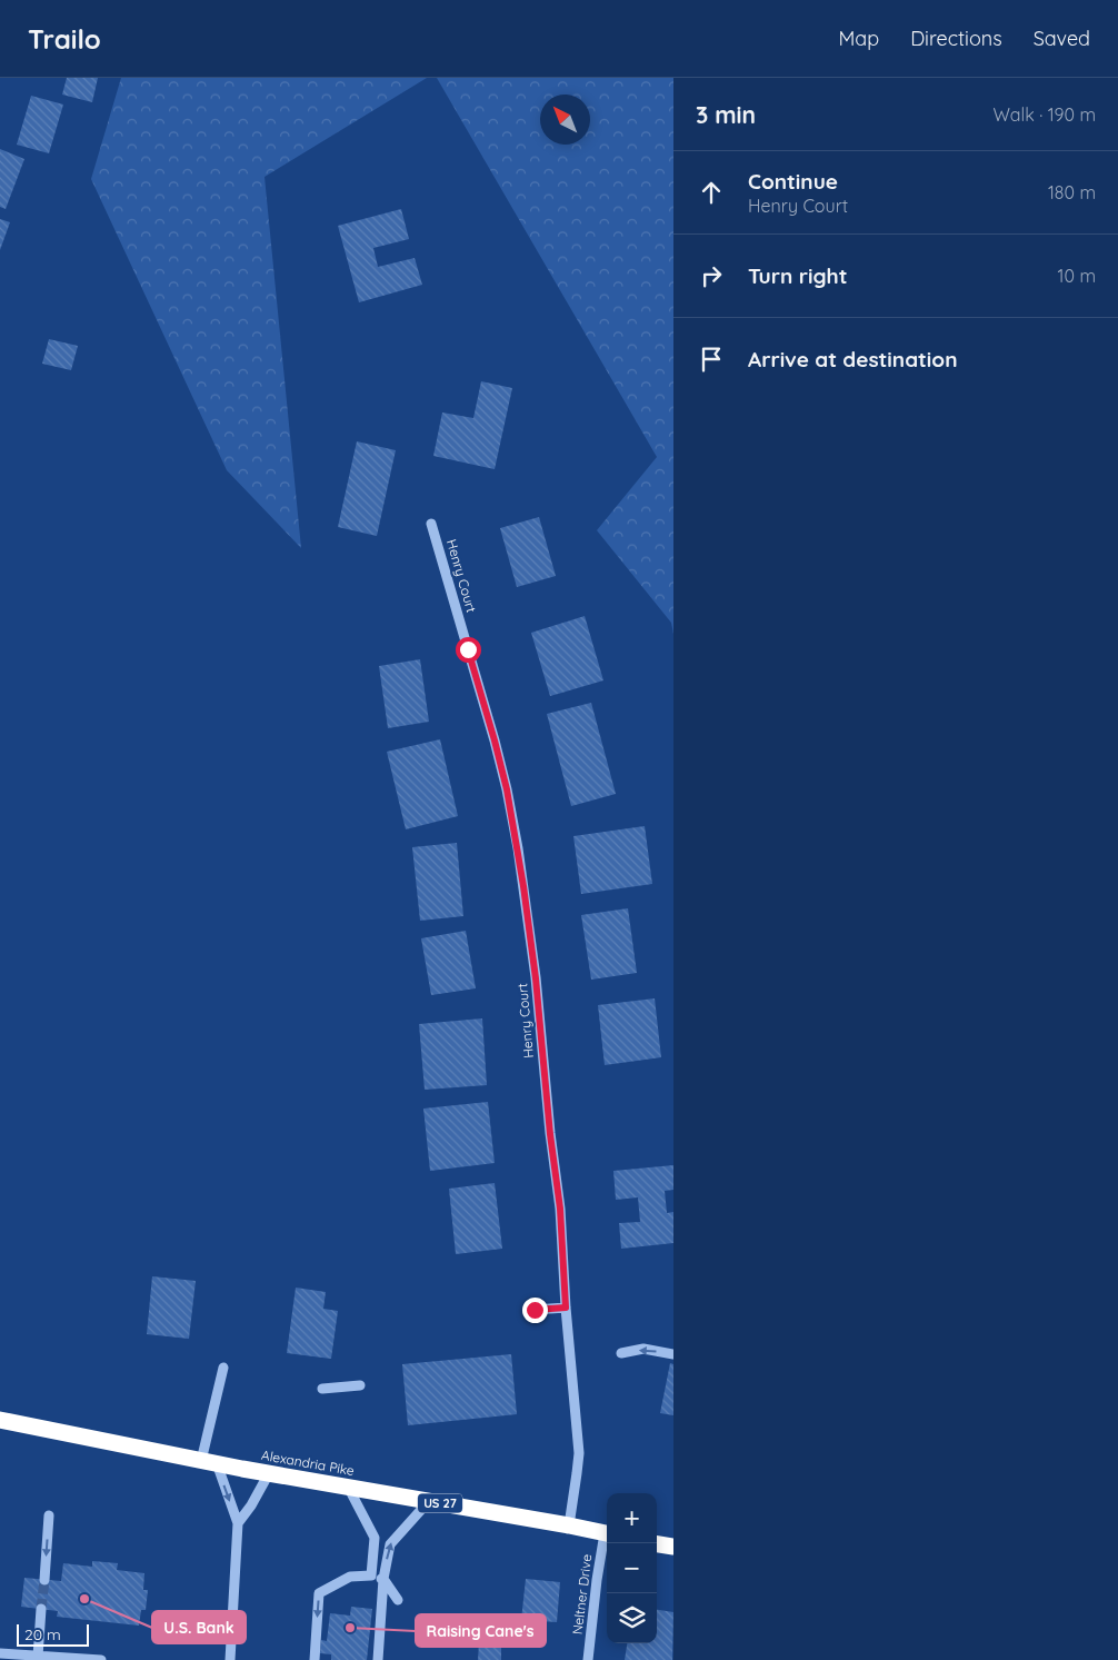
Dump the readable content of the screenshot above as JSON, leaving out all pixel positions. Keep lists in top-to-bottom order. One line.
{"streets":{"highway":["Alexandria Pike","US 27"],"street":["Henry Court","Neltner Drive"]},"crossings":[["Henry Court","Alexandria Pike"]],"places":["U.S. Bank","Raising Cane's"],"scale_bar":"20 m","north":"top left","page":{"header":"Trailo","nav":["Map","Directions","Saved"],"heading":["3 min","Walk · 190 m"],"list":[["Continue","Henry Court","180 m"],["Turn right","10 m"],"Arrive at destination"],"map_buttons":["+","−"],"scale":"20 m"}}
